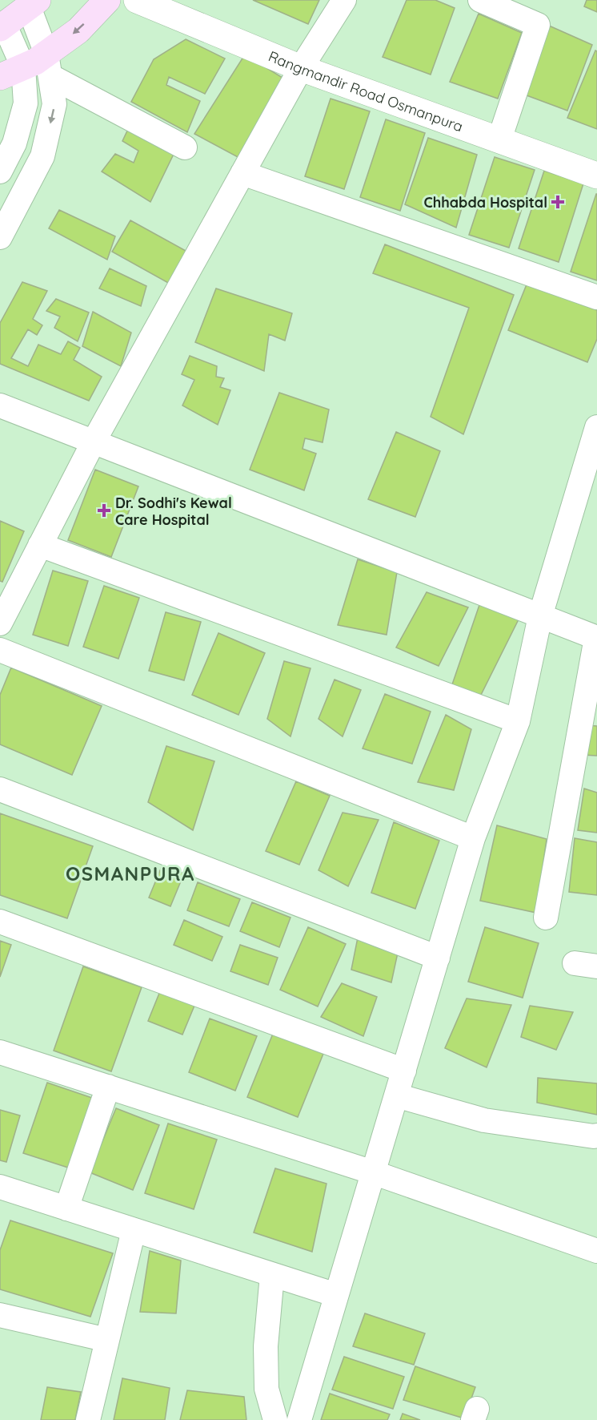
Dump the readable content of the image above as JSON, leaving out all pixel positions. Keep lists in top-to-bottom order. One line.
{"streets":{"street":["Rangmandir Road Osmanpura"]},"districts":["OSMANPURA"],"places":{"health":["Chhabda Hospital","Dr. Sodhi's Kewal Care Hospital"]}}
